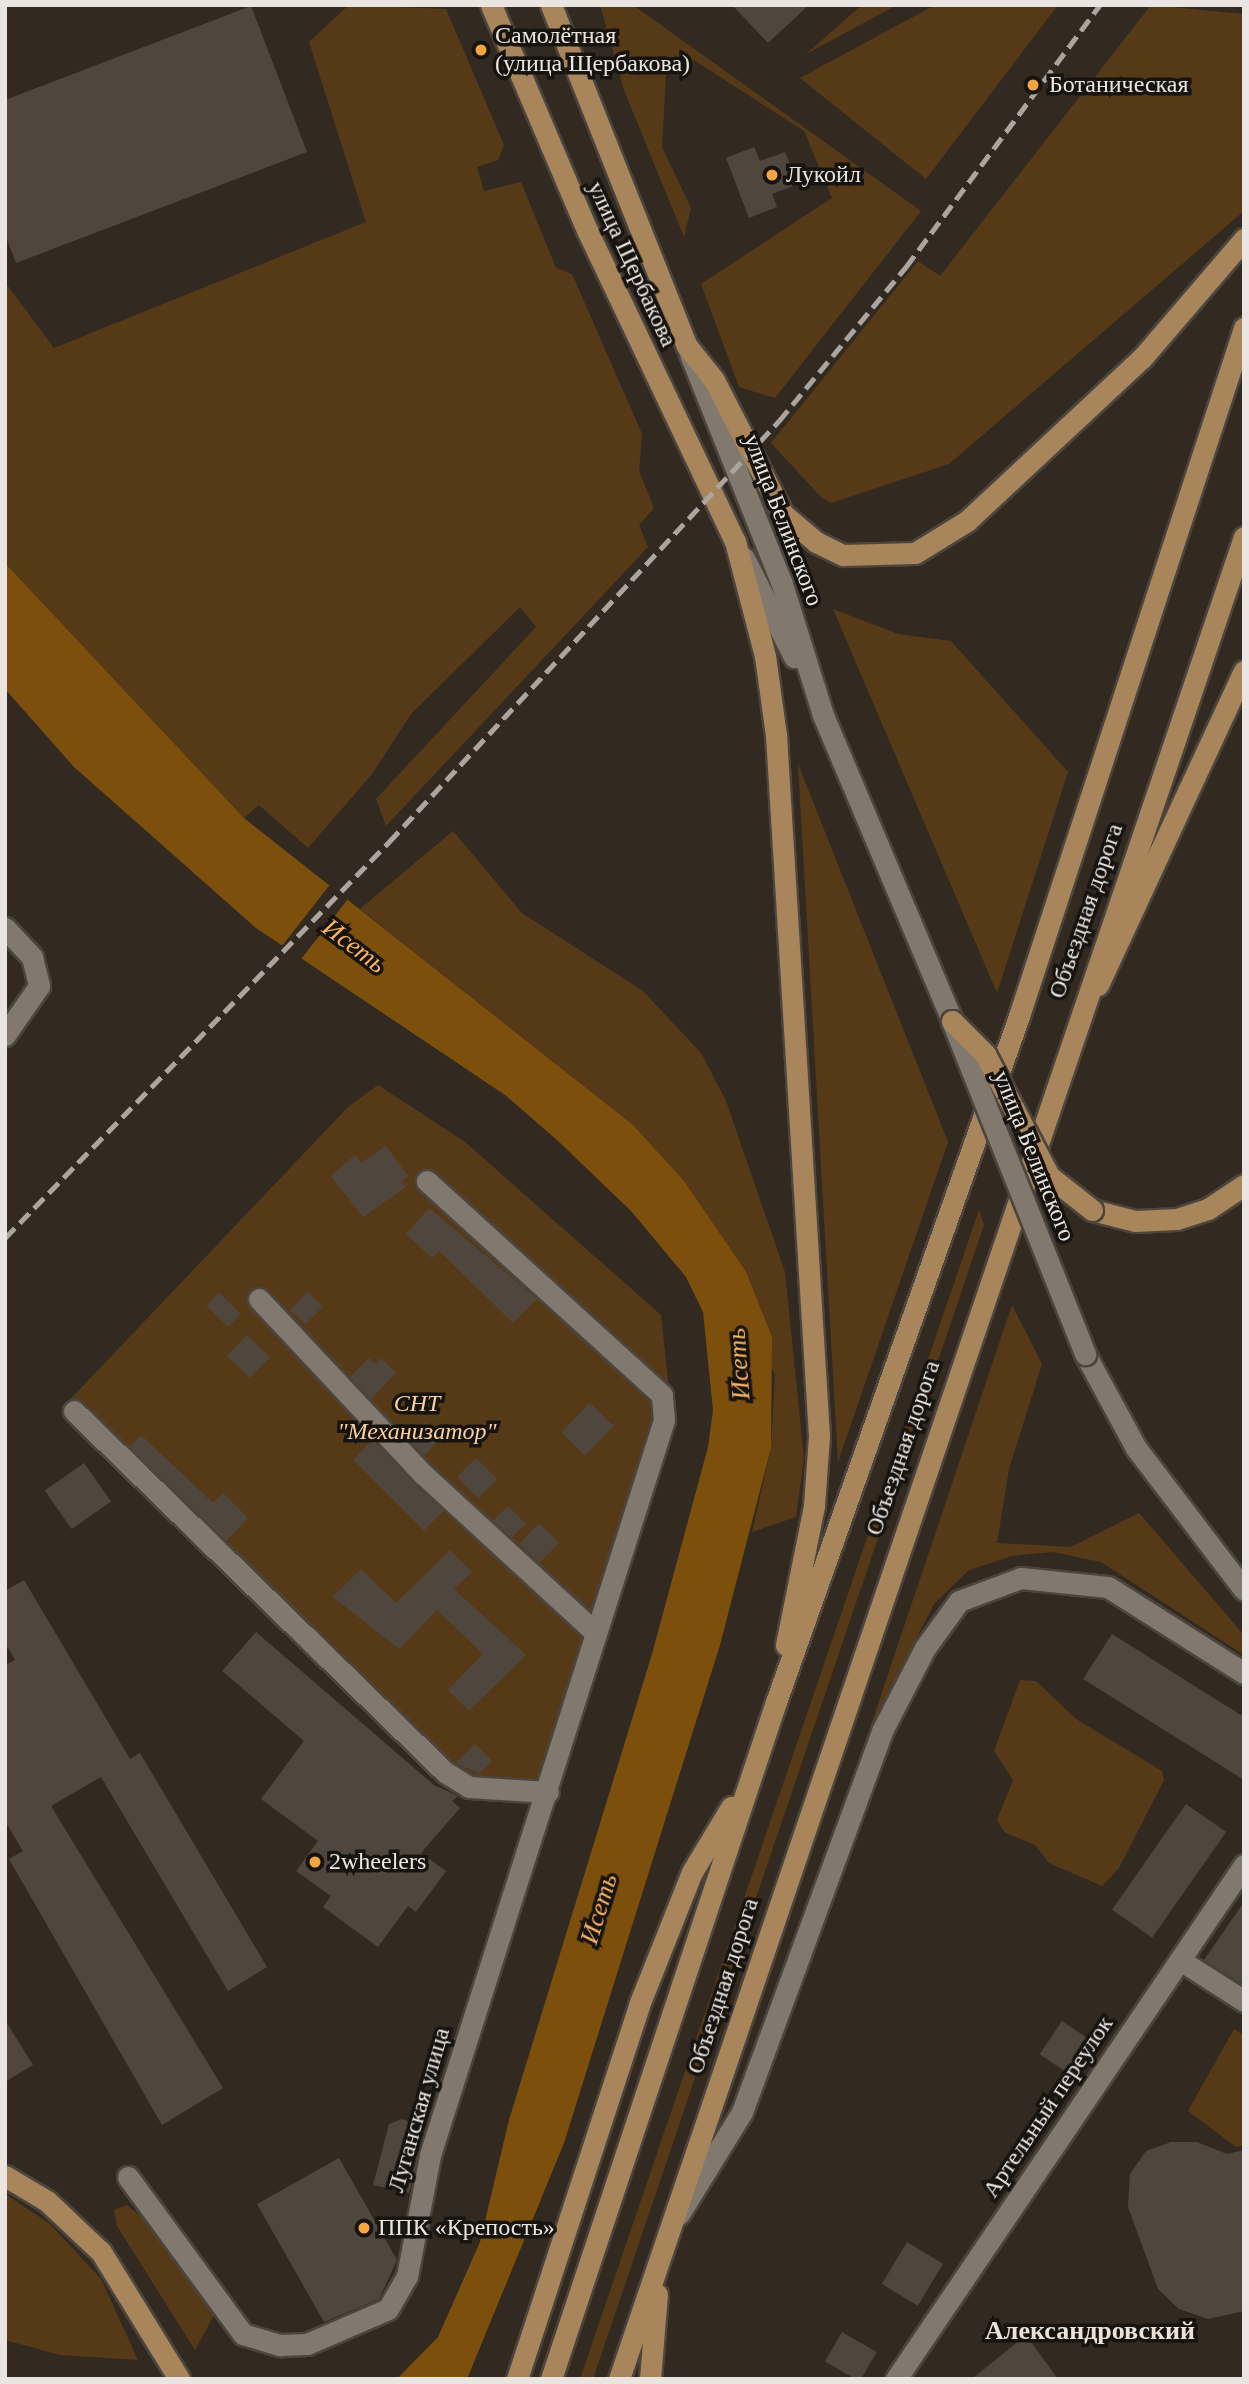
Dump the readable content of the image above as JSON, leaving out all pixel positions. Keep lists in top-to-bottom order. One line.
{"streets":{"main road":["улица Щербакова","Объездная дорога"],"street":["улица Белинского","Артельный переулок","Луганская улица"]},"crossings":[["улица Щербакова","улица Белинского"],["улица Щербакова","Объездная дорога"]],"districts":["Александровский"],"water":["Исеть"],"parks":["СНТ \"Механизатор\""],"places":["Самолётная (улица Щербакова)","Ботаническая","Лукойл","2wheelers","ППК «Крепость»"]}
